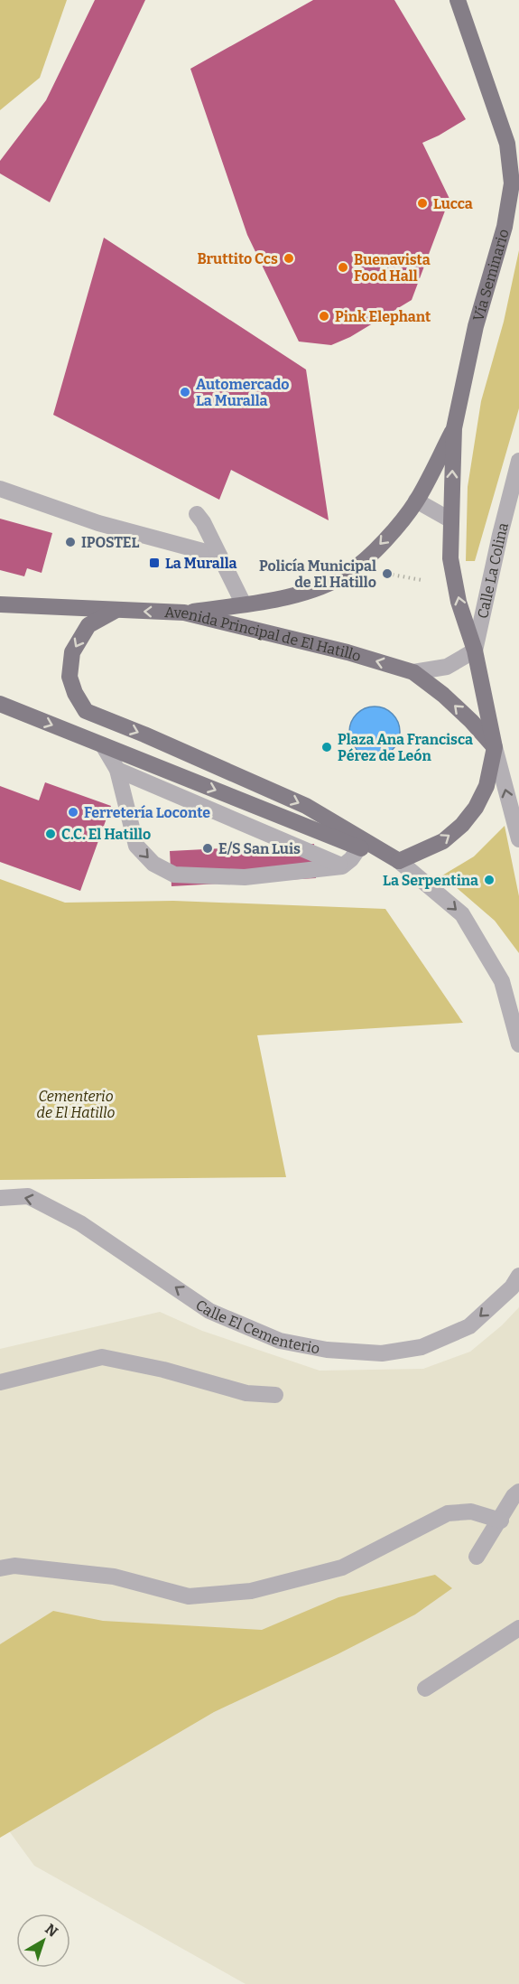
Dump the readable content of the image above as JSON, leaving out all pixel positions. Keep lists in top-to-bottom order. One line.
{"streets":{"main road":["Vía Seminario","Avenida Principal de El Hatillo"],"street":["Calle La Colina","Calle El Cementerio"]},"one_way":["Avenida Principal de El Hatillo"],"parks":["Cementerio de El Hatillo"],"places":{"other":["Lucca","Bruttito Ccs","Buenavista Food Hall","Pink Elephant","Automercado La Muralla","IPOSTEL","Policía Municipal de El Hatillo","Plaza Ana Francisca Pérez de León","Ferretería Loconte","C.C. El Hatillo","E/S San Luis","La Serpentina"],"transit":["La Muralla"]},"north":"top right"}
